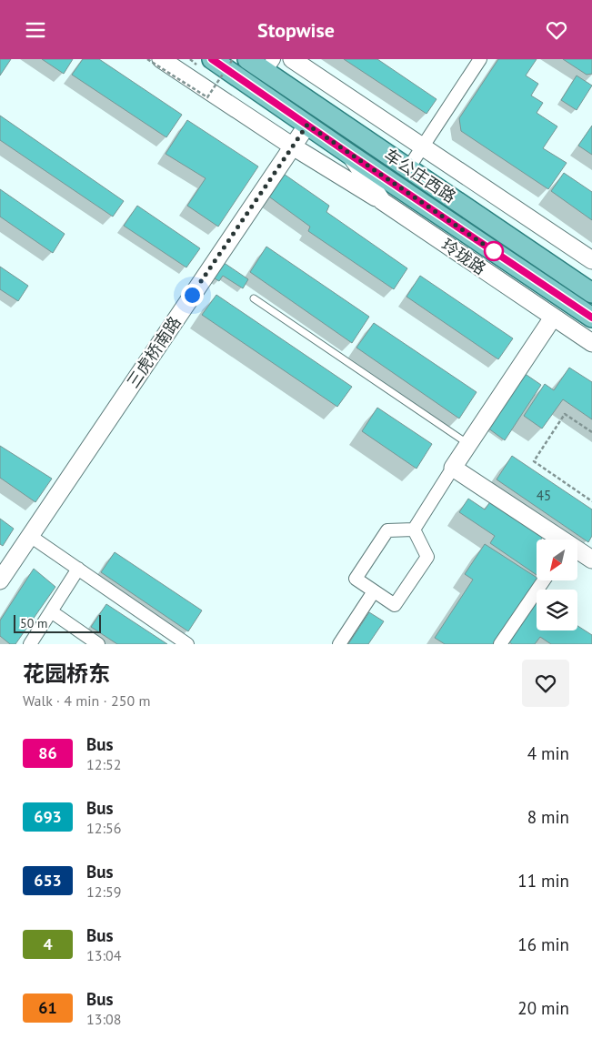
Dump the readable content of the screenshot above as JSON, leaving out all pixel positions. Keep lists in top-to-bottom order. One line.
{"streets":{"main road":["车公庄西路"],"street":["玲珑路","三虎桥南路"]},"crossings":[["车公庄西路","玲珑路"],["车公庄西路","三虎桥南路"]],"lines":["bus line 86"],"house_numbers":["45"],"scale_bar":"50 m","north":"bottom left","page":{"header":"Stopwise","scale":"50 m","heading":["花园桥东","Walk · 4 min · 250 m"],"list":[{"mark":"86","name":"Bus","note":"12:52","value":"4 min"},{"mark":"693","name":"Bus","note":"12:56","value":"8 min"},{"mark":"653","name":"Bus","note":"12:59","value":"11 min"},{"mark":"4","name":"Bus","note":"13:04","value":"16 min"},{"mark":"61","name":"Bus","note":"13:08","value":"20 min"}]}}
